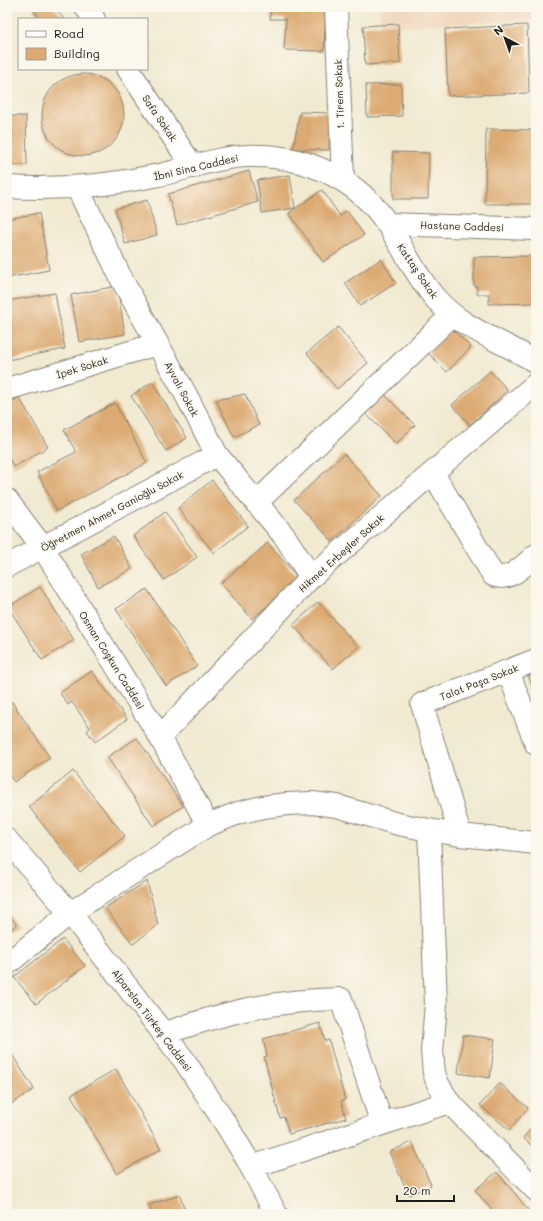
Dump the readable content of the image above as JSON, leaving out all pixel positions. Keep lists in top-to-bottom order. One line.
{"streets":{"street":["1. Tirem Sokak","Safa Sokak","İbni Sina Caddesi","Hastane Caddesi","Kattaş Sokak","İpek Sokak","Ayvalı Sokak","Öğretmen Ahmet Ganioğlu Sokak","Hikmet Erbeşler Sokak","Osman Coşkun Caddesi","Talat Paşa Sokak","Alparslan Türkeş Caddesi"]},"crossings":[["1. Tirem Sokak","İbni Sina Caddesi"],["Safa Sokak","İbni Sina Caddesi"],["İbni Sina Caddesi","Hastane Caddesi"],["İbni Sina Caddesi","Kattaş Sokak"],["İbni Sina Caddesi","Ayvalı Sokak"],["Hastane Caddesi","Kattaş Sokak"],["İpek Sokak","Ayvalı Sokak"],["Ayvalı Sokak","Öğretmen Ahmet Ganioğlu Sokak"],["Ayvalı Sokak","Hikmet Erbeşler Sokak"],["Öğretmen Ahmet Ganioğlu Sokak","Osman Coşkun Caddesi"],["Hikmet Erbeşler Sokak","Osman Coşkun Caddesi"]],"legend":["Road","Building"],"scale_bar":"20 m","north":"top left"}
